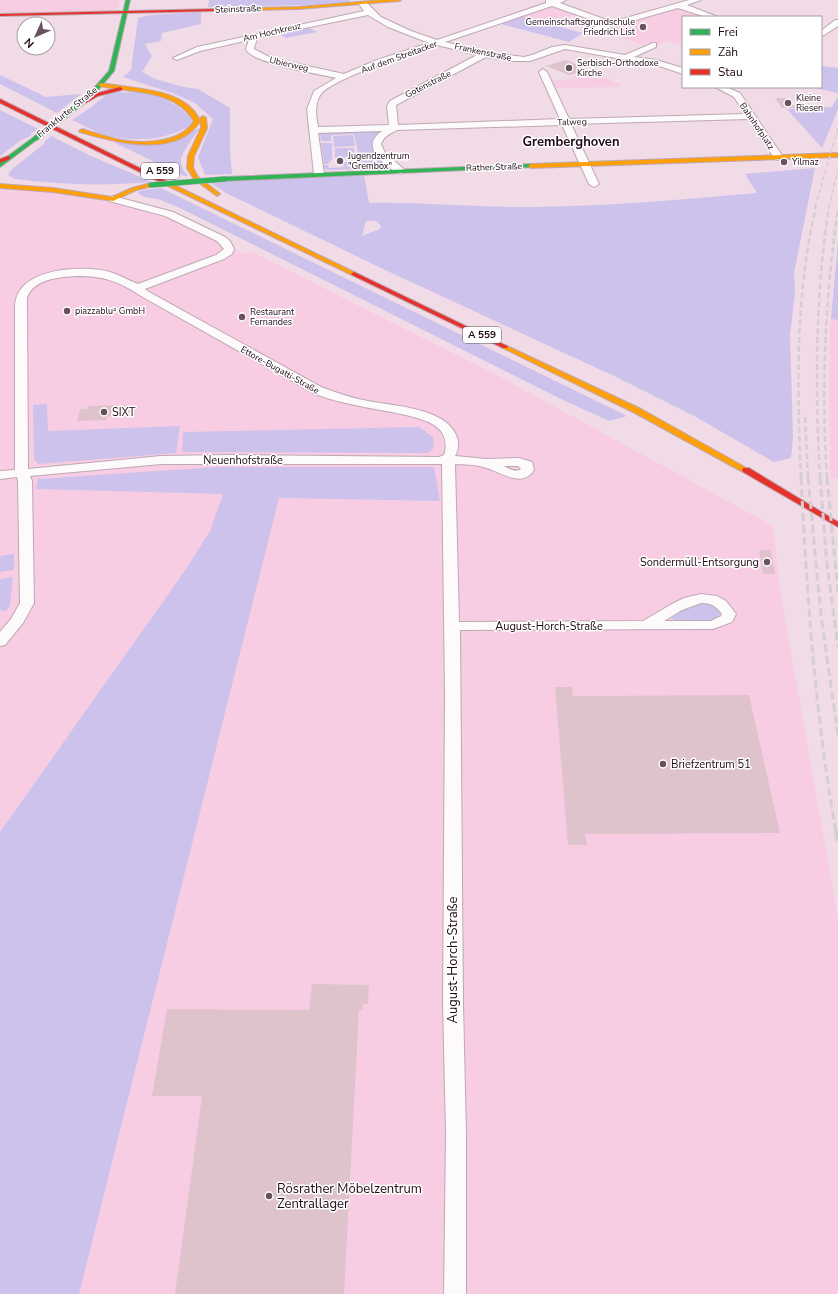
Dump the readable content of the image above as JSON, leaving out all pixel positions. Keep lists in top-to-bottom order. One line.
{"streets":{"main road":["Steinstraße","Frankfurter Straße","Rather Straße","A 559"],"street":["Am Hochkreuz","Frankenstraße","Auf dem Streitacker","Ubierweg","Gotenstraße","Talweg","Bahnhofplatz","Ettore-Bugatti-Straße","Neuenhofstraße","August-Horch-Straße"]},"crossings":[["Steinstraße","Frankenstraße"],["Steinstraße","Frankfurter Straße"],["Am Hochkreuz","Frankenstraße"],["Am Hochkreuz","Ubierweg"],["Frankenstraße","Auf dem Streitacker"],["Frankenstraße","Gotenstraße"],["Auf dem Streitacker","Ubierweg"],["Auf dem Streitacker","Talweg"],["Auf dem Streitacker","Rather Straße"],["Gotenstraße","Talweg"],["Talweg","Bahnhofplatz"],["Bahnhofplatz","Rather Straße"],["Ettore-Bugatti-Straße","Neuenhofstraße"],["Ettore-Bugatti-Straße","August-Horch-Straße"],["Neuenhofstraße","August-Horch-Straße"]],"districts":["Gremberghoven"],"places":["Gemeinschaftsgrundschule Friedrich List","Serbisch-Orthodoxe Kirche","Kleine Riesen","Jugendzentrum \"Grembox\"","Yilmaz","piazzablu² GmbH","Restaurant Fernandes","SIXT","Sondermüll-Entsorgung","Briefzentrum 51","Rösrather Möbelzentrum Zentrallager"],"legend":["Frei","Zäh","Stau"],"north":"bottom left"}
